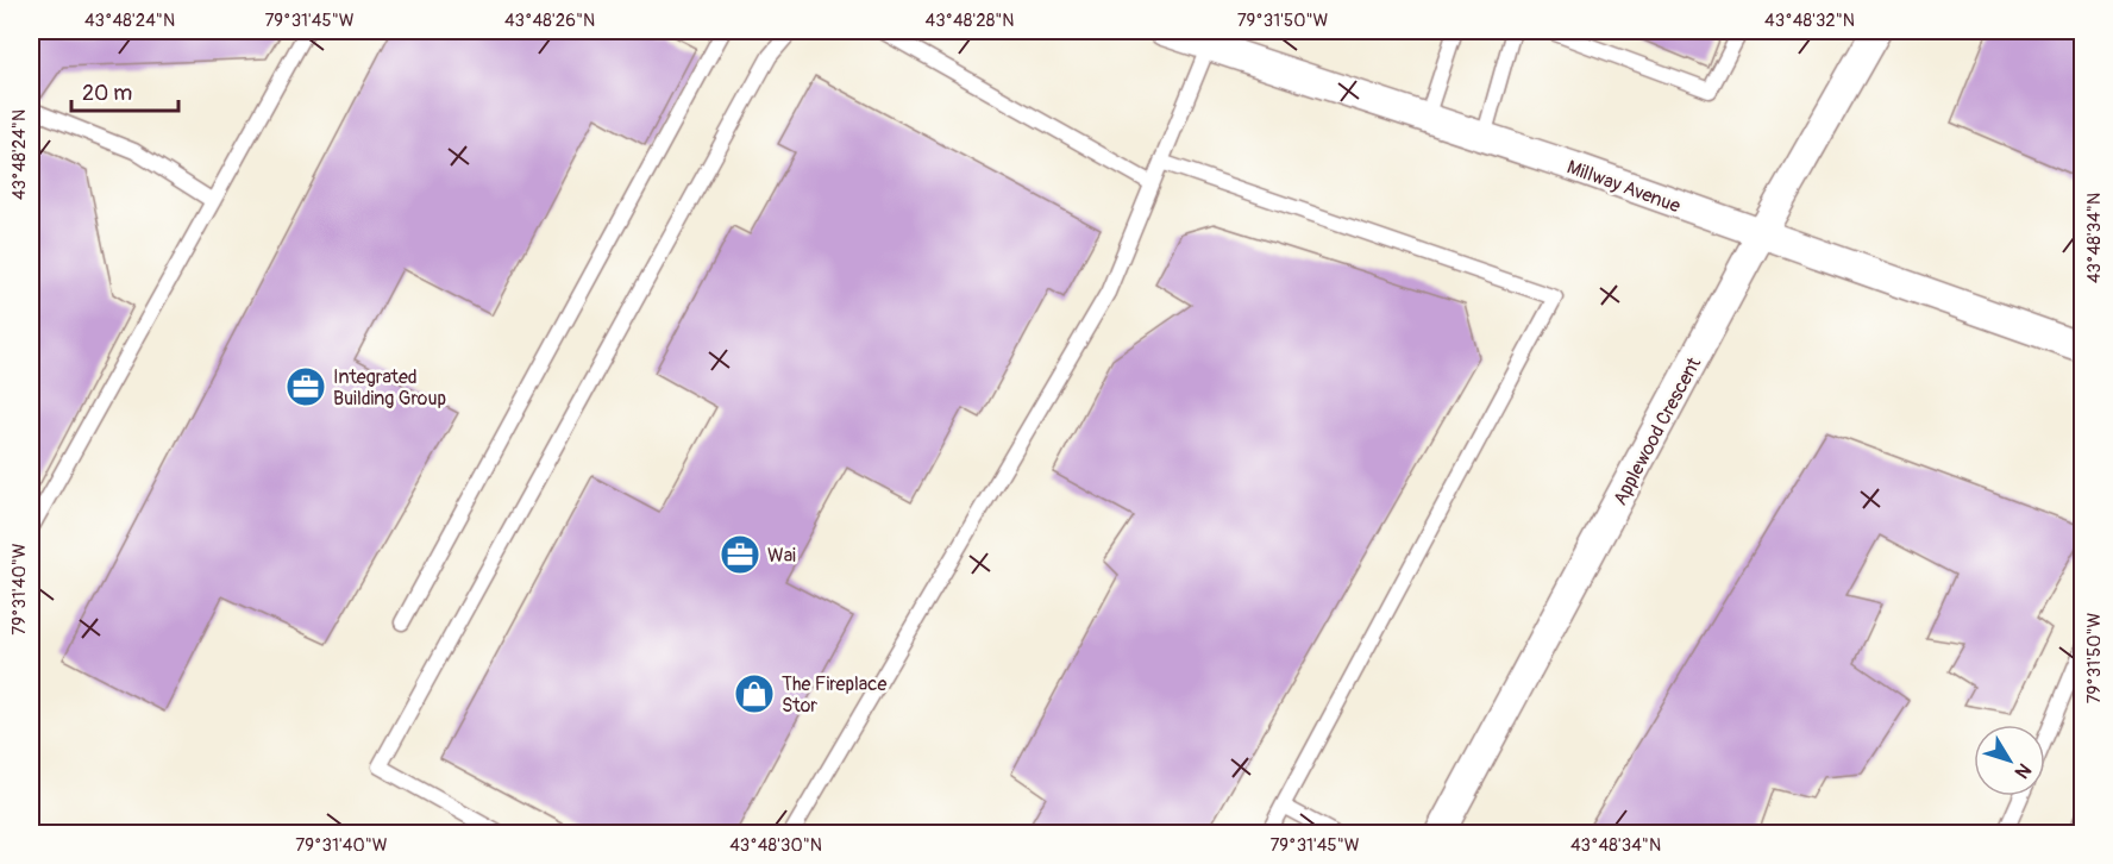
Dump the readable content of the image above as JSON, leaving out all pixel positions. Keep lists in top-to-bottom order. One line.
{"streets":{"street":["Millway Avenue","Applewood Crescent"]},"crossings":[["Millway Avenue","Applewood Crescent"]],"places":{"office":["Integrated Building Group","Wai"],"shop":["The Fireplace Stor"]},"scale_bar":"20 m","north":"bottom right","coordinates":["43°48'24\"N","79°31'45\"W","43°48'26\"N","43°48'28\"N","79°31'50\"W","43°48'32\"N","43°48'34\"N","79°31'40\"W","43°48'30\"N"]}
